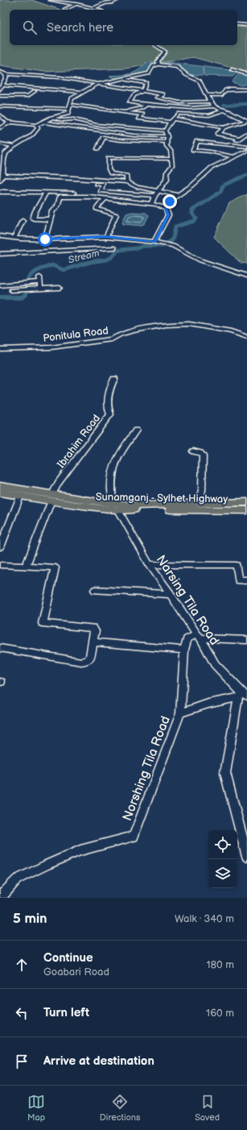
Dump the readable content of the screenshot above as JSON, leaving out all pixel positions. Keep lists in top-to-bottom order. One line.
{"streets":{"main road":["Sunamganj - Sylhet Highway"],"street":["Ponitula Road","Ibrahim Road","Narsing Tila Road","Norshing Tila Road"]},"crossings":[["Ibrahim Road","Sunamganj - Sylhet Highway"],["Sunamganj - Sylhet Highway","Narsing Tila Road"]],"water":["Stream"],"page":{"search":"Search here","heading":["5 min","Walk · 340 m"],"list":[["Continue","Goabari Road","180 m"],["Turn left","160 m"],"Arrive at destination"],"nav":["Map","Directions","Saved"]}}
